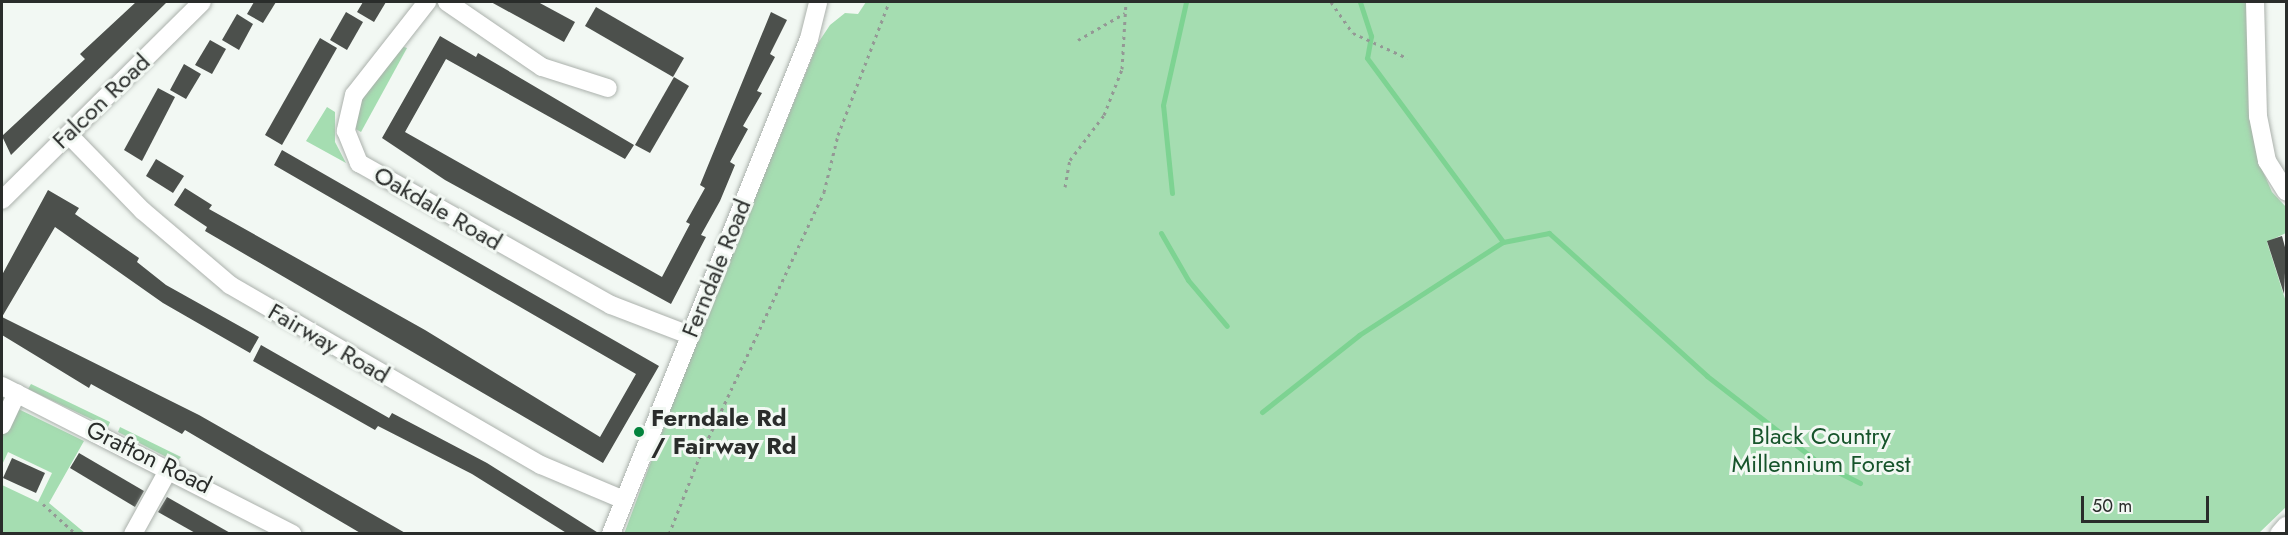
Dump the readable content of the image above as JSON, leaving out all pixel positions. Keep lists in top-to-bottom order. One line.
{"streets":{"street":["Falcon Road","Oakdale Road","Ferndale Road","Fairway Road","Grafton Road"]},"crossings":[["Falcon Road","Fairway Road"],["Oakdale Road","Ferndale Road"],["Ferndale Road","Fairway Road"]],"parks":["Black Country Millennium Forest"],"places":["Ferndale Rd / Fairway Rd"],"scale_bar":"50 m"}
